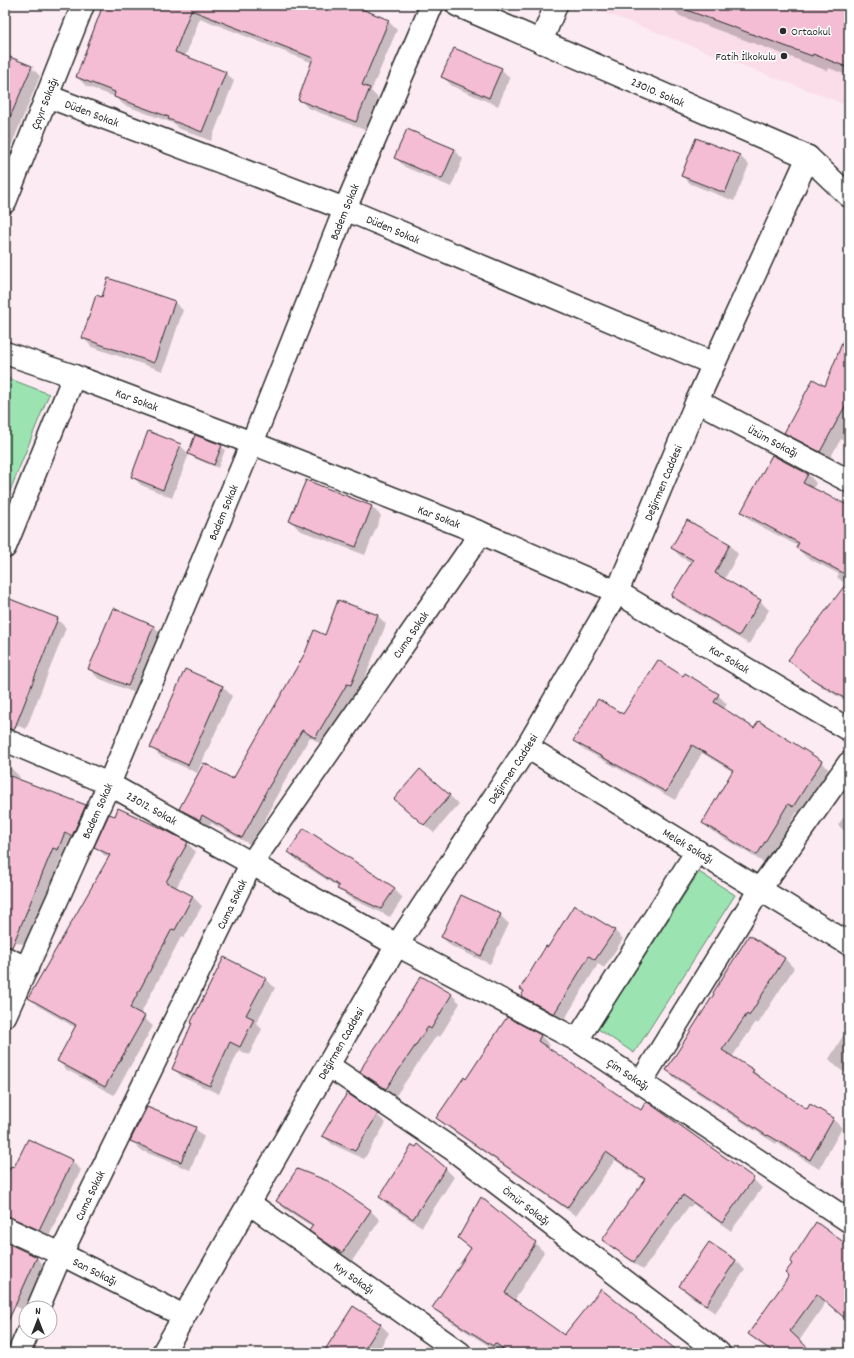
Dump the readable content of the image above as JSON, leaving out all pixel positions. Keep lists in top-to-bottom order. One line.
{"streets":{"street":["23010. Sokak","Çayır Sokağı","Düden Sokak","Badem Sokak","Kar Sokak","Üzüm Sokağı","Değirmen Caddesi","Cuma Sokak","23012. Sokak","Melek Sokağı","Çim Sokağı","Ömür Sokağı","San Sokağı","Kıyı Sokağı"]},"crossings":[["23010. Sokak","Değirmen Caddesi"],["Çayır Sokağı","Düden Sokak"],["Düden Sokak","Badem Sokak"],["Düden Sokak","Değirmen Caddesi"],["Badem Sokak","Kar Sokak"],["Badem Sokak","23012. Sokak"],["Kar Sokak","Değirmen Caddesi"],["Kar Sokak","Cuma Sokak"],["Üzüm Sokağı","Değirmen Caddesi"],["Değirmen Caddesi","23012. Sokak"],["Değirmen Caddesi","Melek Sokağı"],["Değirmen Caddesi","Çim Sokağı"],["Değirmen Caddesi","Ömür Sokağı"],["Değirmen Caddesi","San Sokağı"],["Değirmen Caddesi","Kıyı Sokağı"],["Cuma Sokak","23012. Sokak"],["Cuma Sokak","San Sokağı"],["23012. Sokak","Çim Sokağı"]],"places":["Ortaokul","Fatih İlkokulu"],"north":"top"}
